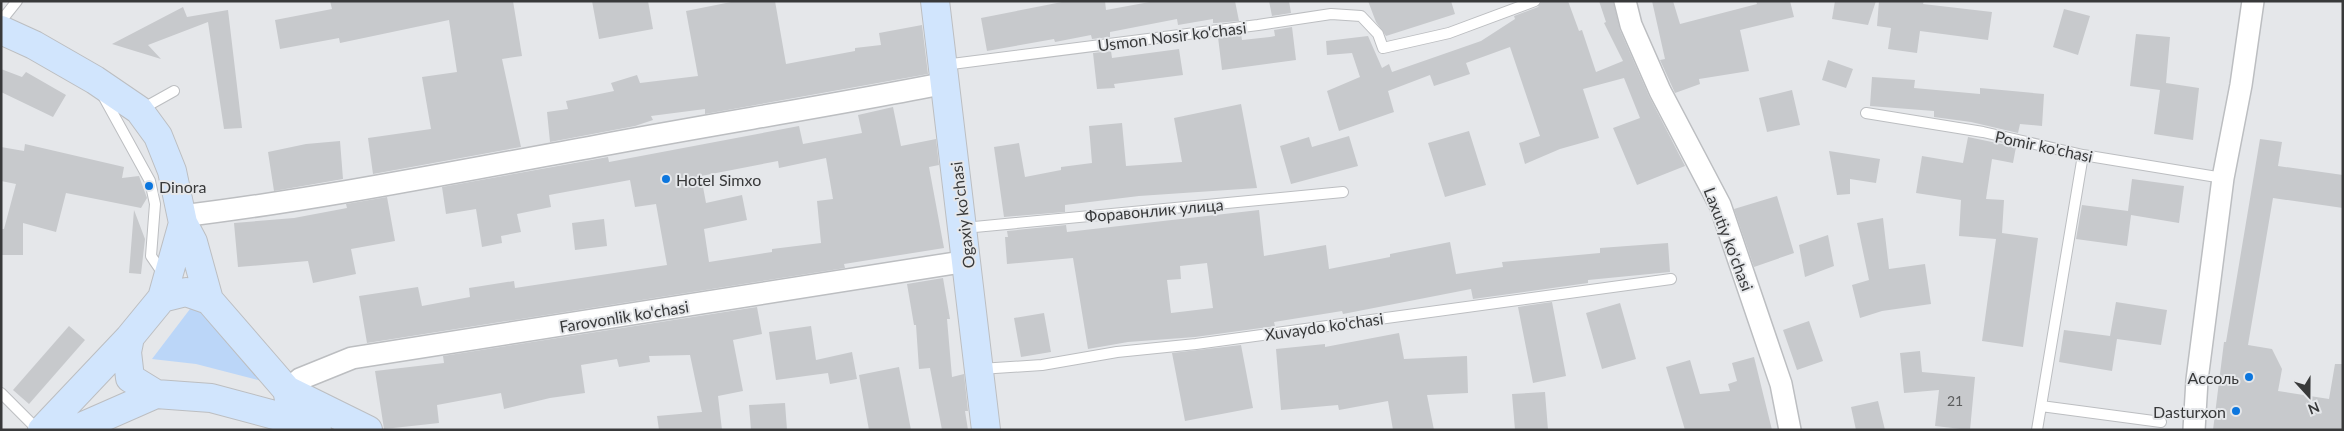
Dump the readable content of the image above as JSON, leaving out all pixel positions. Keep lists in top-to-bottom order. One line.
{"streets":{"main road":["Ogaxiy ko'chasi"],"street":["Laxutiy ko'chasi","Farovonlik ko'chasi"],"lane":["Usmon Nosir ko'chasi","Pomir ko'chasi","Форавонлик улица","Xuvaydo ko'chasi"]},"crossings":[["Usmon Nosir ko'chasi","Ogaxiy ko'chasi"],["Форавонлик улица","Ogaxiy ko'chasi"],["Ogaxiy ko'chasi","Farovonlik ko'chasi"],["Ogaxiy ko'chasi","Xuvaydo ko'chasi"]],"places":["Hotel Simxo","Dinora","Ассоль","Dasturxon"],"house_numbers":["21"],"north":"bottom"}
